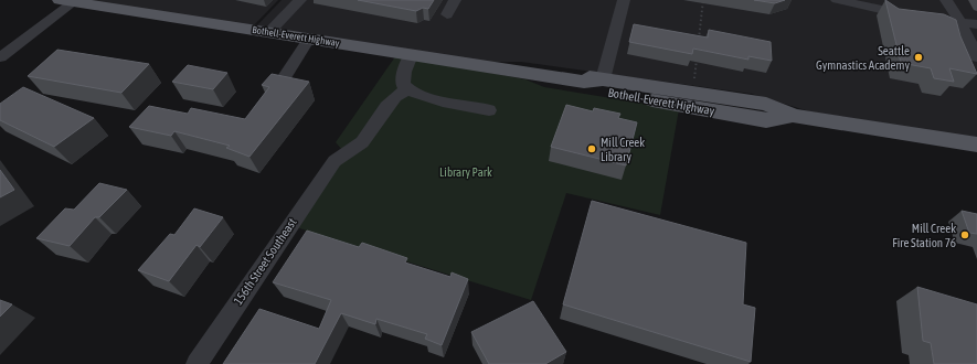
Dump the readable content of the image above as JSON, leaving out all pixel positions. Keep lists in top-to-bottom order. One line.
{"streets":{"main road":["Bothell-Everett Highway"],"street":["156th Street Southeast"]},"parks":["Library Park"],"places":["Seattle Gymnastics Academy","Mill Creek Library","Mill Creek Fire Station 76"]}
